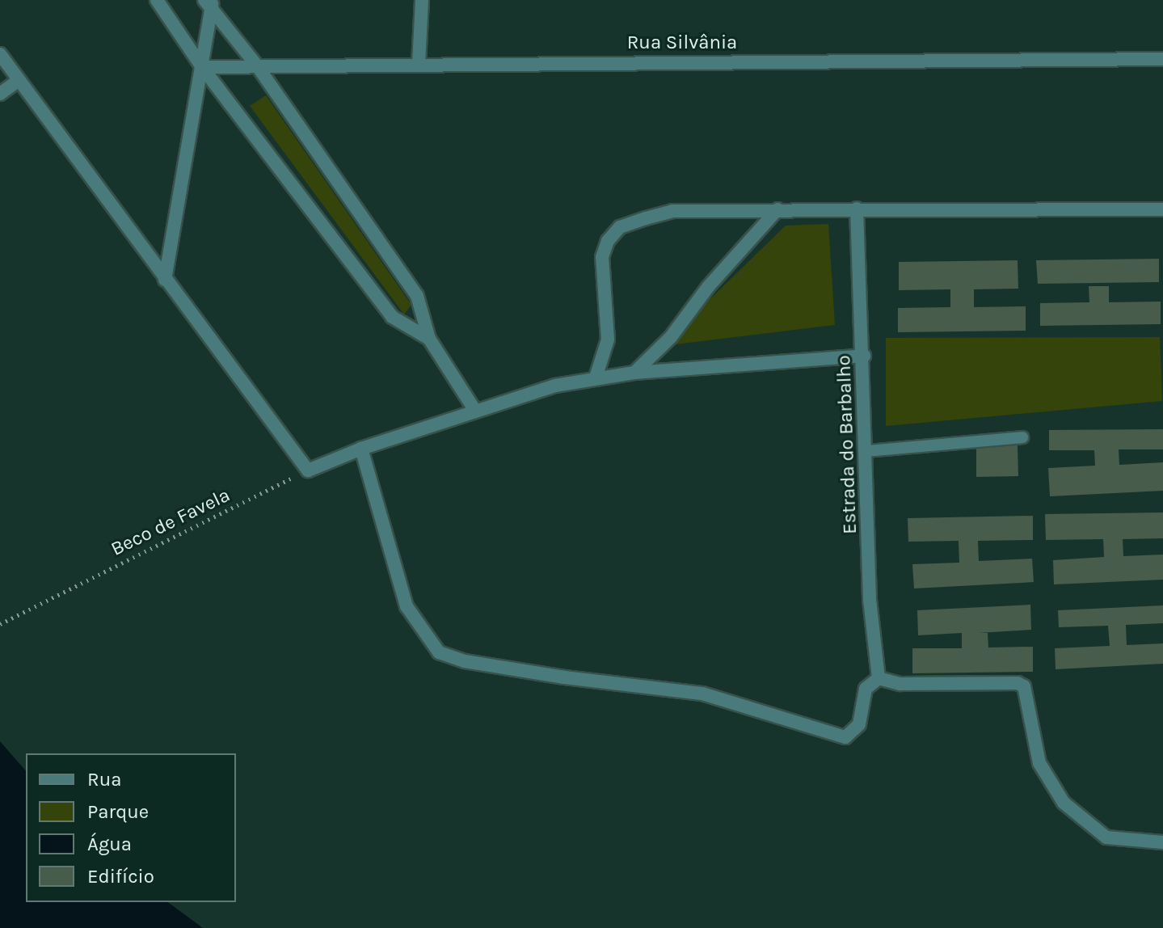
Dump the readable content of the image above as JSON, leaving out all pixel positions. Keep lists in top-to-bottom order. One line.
{"streets":{"street":["Rua Silvânia","Estrada do Barbalho"],"path":["Beco de Favela"]},"legend":["Rua","Parque","Água","Edifício"]}
